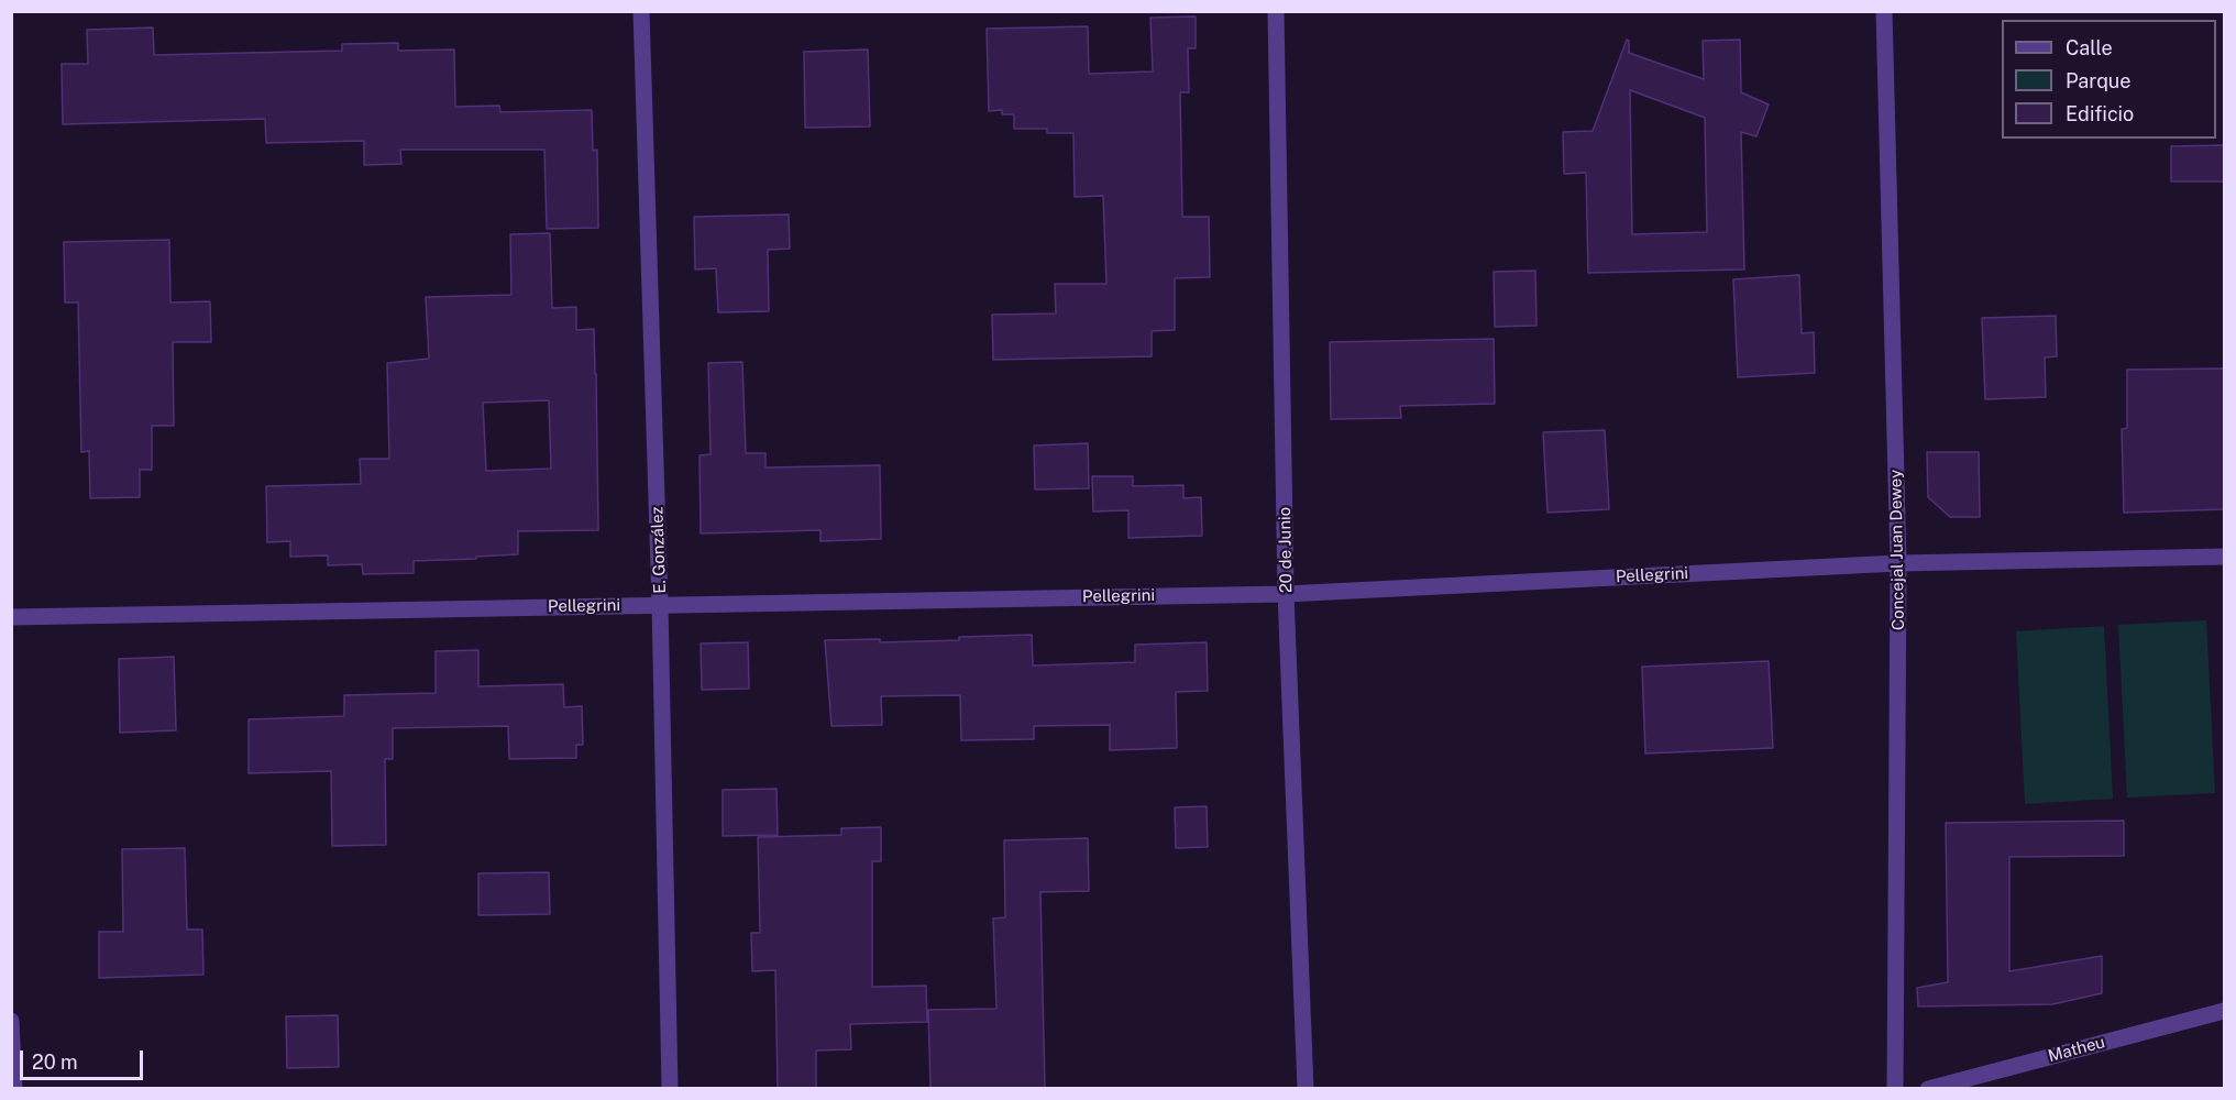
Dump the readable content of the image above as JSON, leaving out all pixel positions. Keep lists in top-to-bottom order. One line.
{"streets":{"street":["E. González","20 de Junio","Concejal Juan Dewey","Pellegrini","Matheu"]},"crossings":[["E. González","Pellegrini"],["20 de Junio","Pellegrini"],["Concejal Juan Dewey","Pellegrini"]],"legend":["Calle","Parque","Edificio"],"scale_bar":"20 m"}
